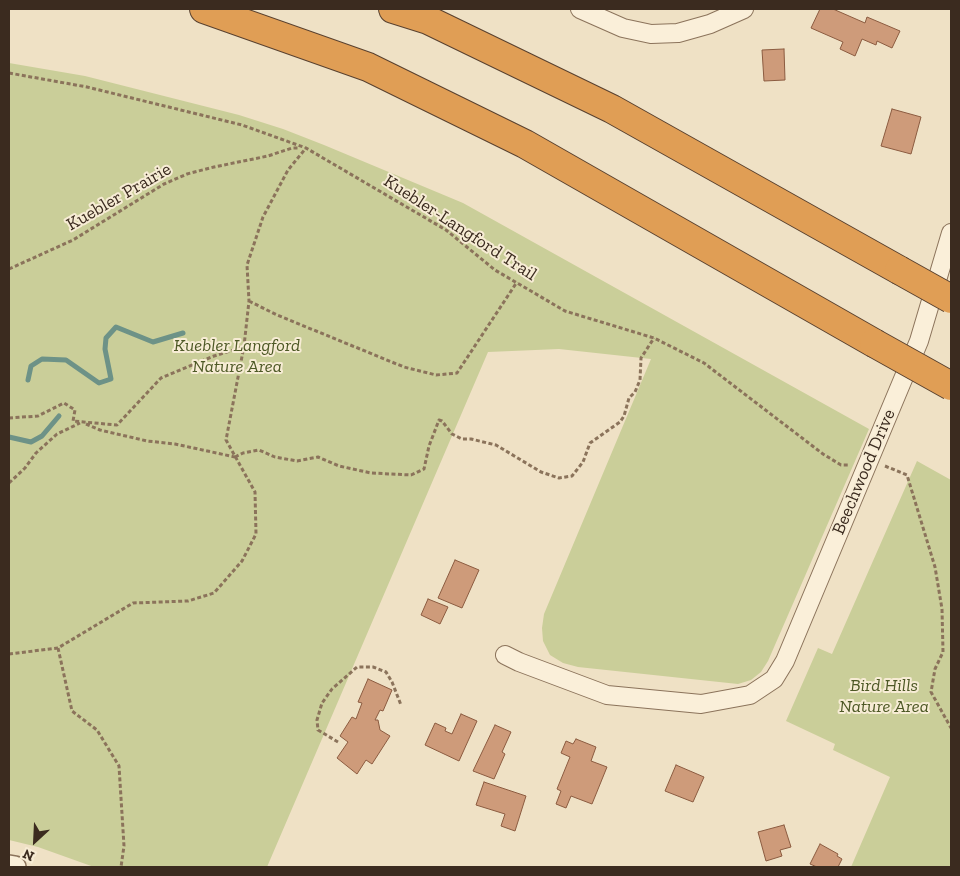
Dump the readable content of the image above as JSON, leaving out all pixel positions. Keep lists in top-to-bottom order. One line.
{"streets":{"street":["Beechwood Drive"],"path":["Kuebler Prairie","Kuebler-Langford Trail"]},"crossings":[["Kuebler Prairie","Kuebler-Langford Trail"],["Kuebler-Langford Trail","Beechwood Drive"]],"parks":["Kuebler Langford Nature Area","Bird Hills Nature Area"],"north":"bottom left"}
